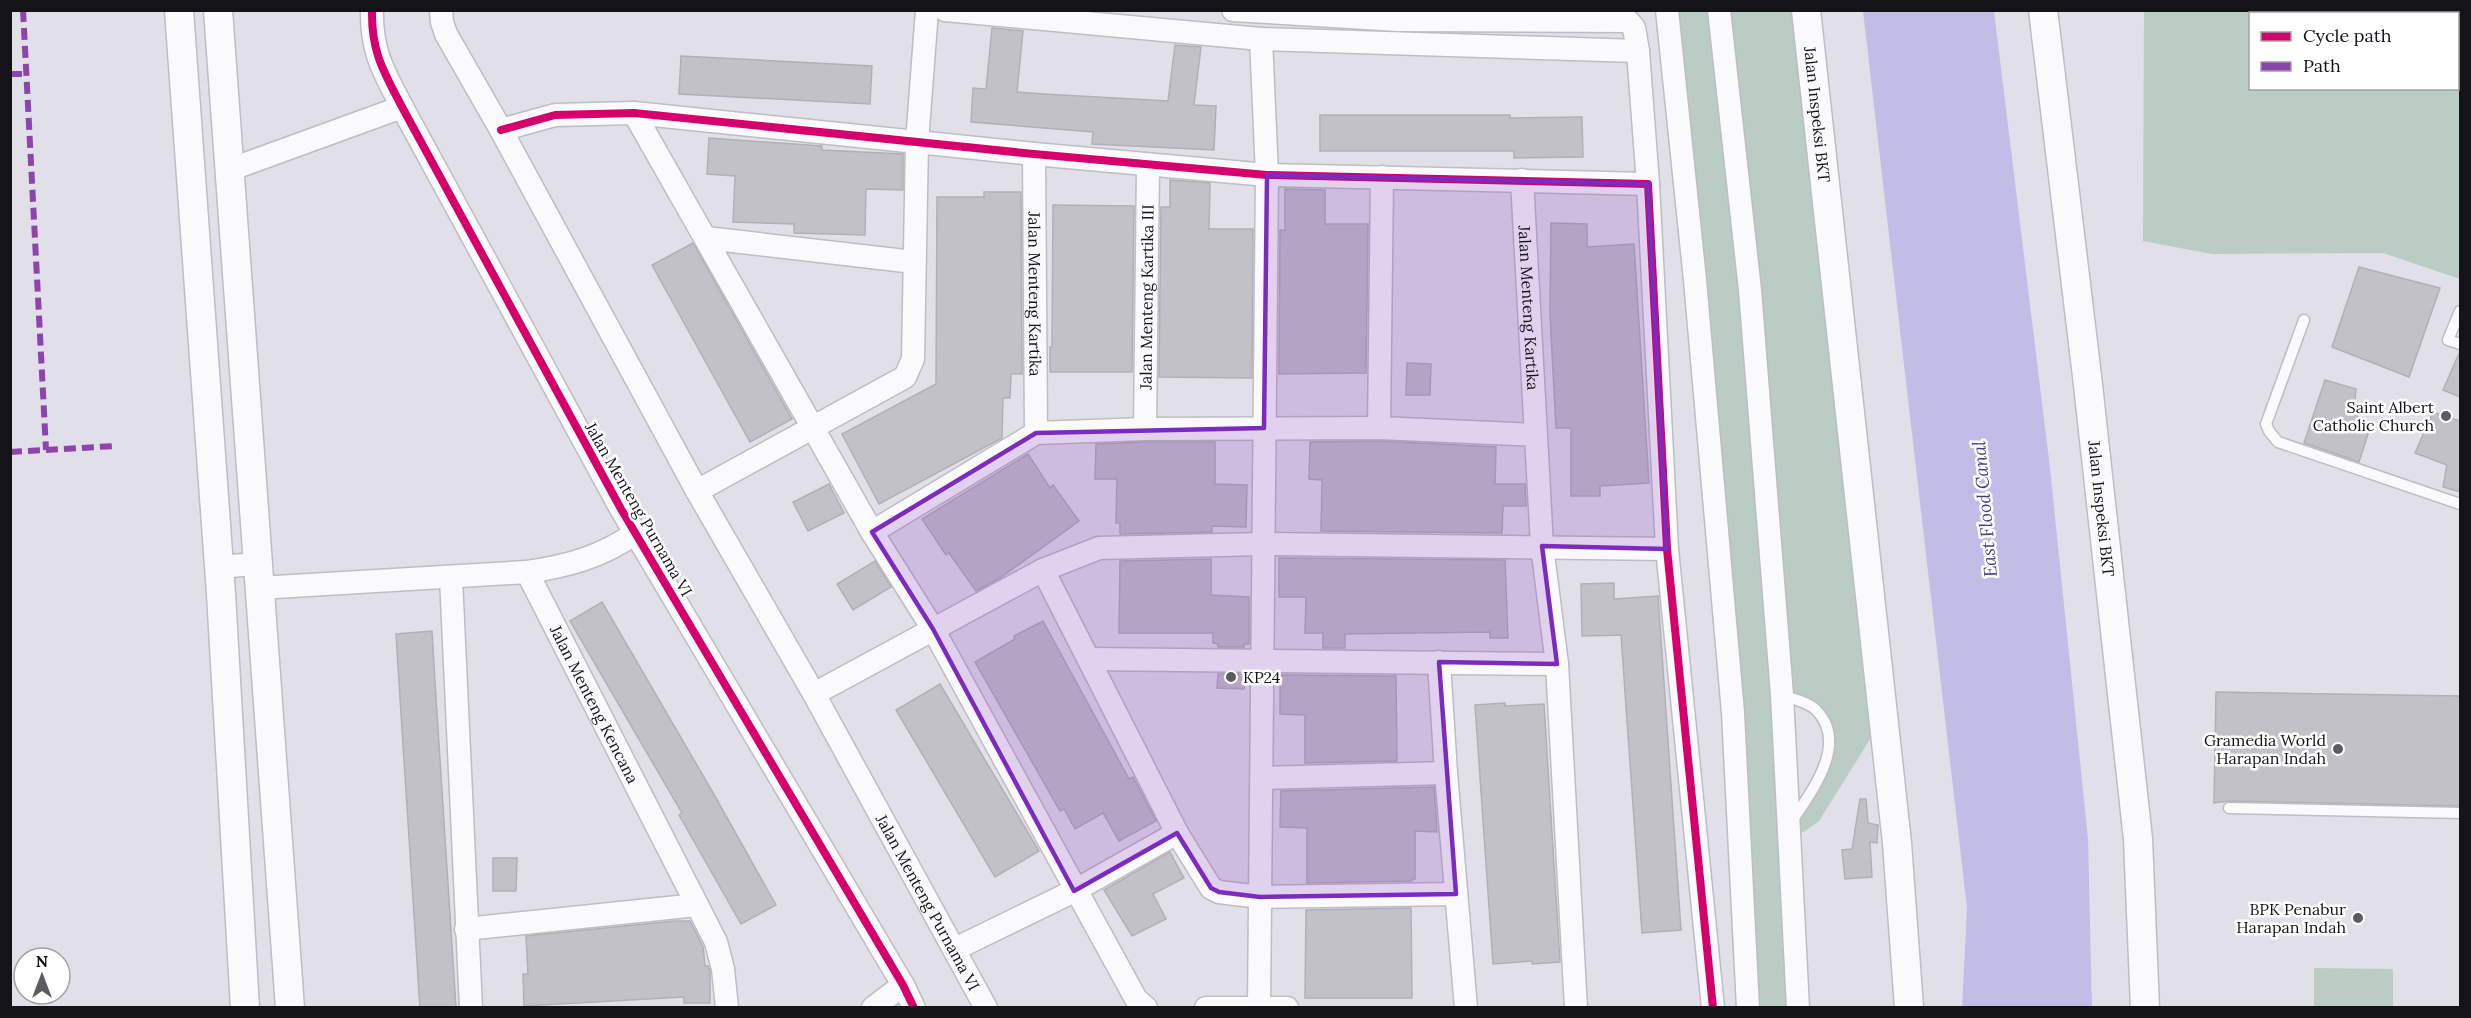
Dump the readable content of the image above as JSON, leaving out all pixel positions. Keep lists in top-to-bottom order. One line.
{"streets":{"street":["Jalan Inspeksi BKT","Jalan Menteng Kartika","Jalan Menteng Kartika III","Jalan Menteng Purnama VI","Jalan Menteng Kencana"]},"water":["East Flood Canal"],"places":["Saint Albert Catholic Church","KP24","Gramedia World Harapan Indah","BPK Penabur Harapan Indah"],"legend":["Cycle path","Path"],"north":"top"}
